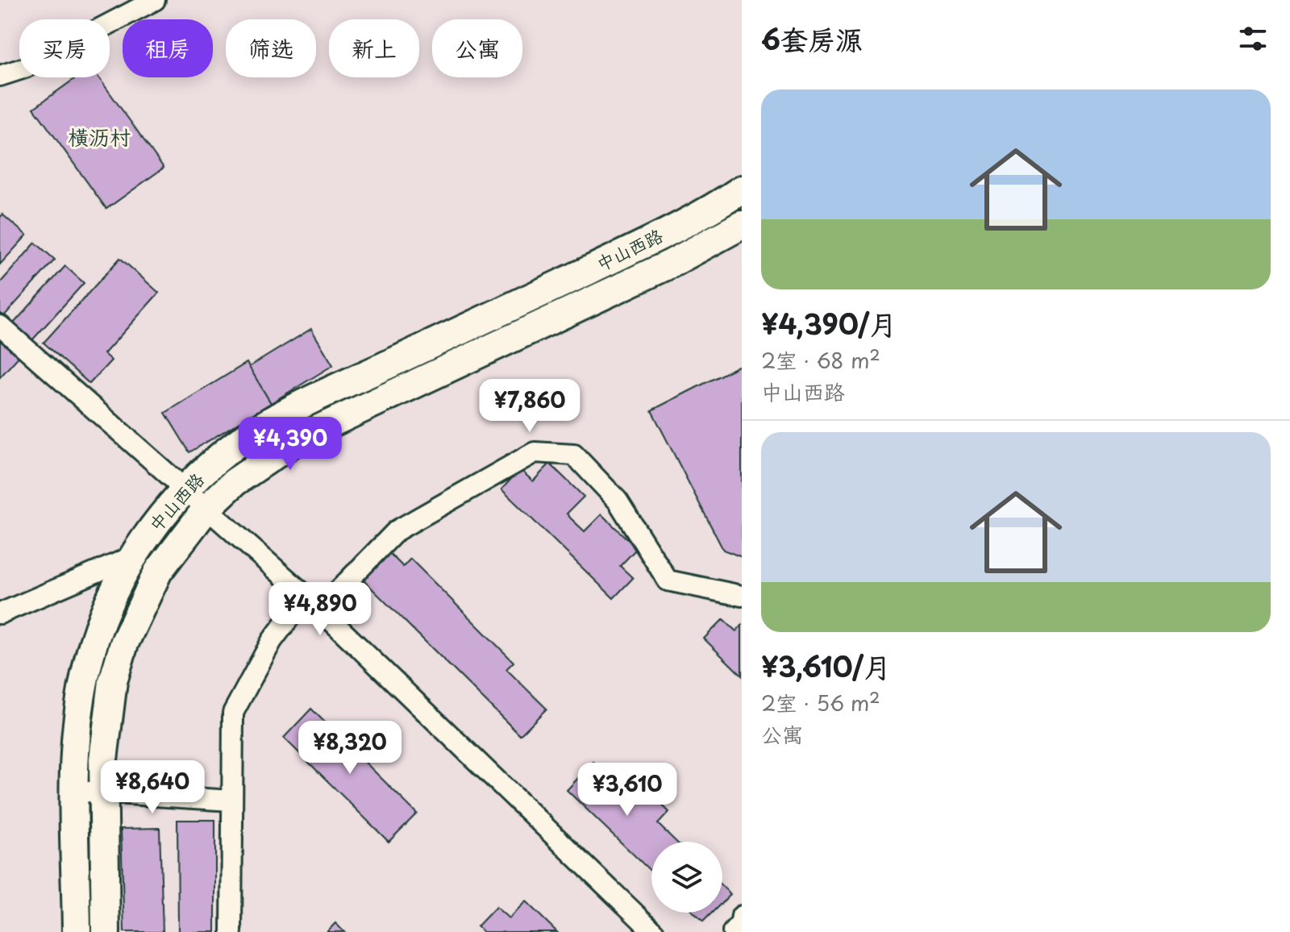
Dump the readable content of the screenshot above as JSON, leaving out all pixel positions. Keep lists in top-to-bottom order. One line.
{"streets":{"main road":["中山西路"]},"districts":["横沥村"],"page":{"heading":"6套房源","chip":["买房","租房","筛选","新上","公寓"],"list":[{"name":"¥4,390/月","note":"2室 · 68 m² · 中山西路"},{"name":"¥3,610/月","note":"2室 · 56 m² · 公寓"}],"price":["¥7,860","¥4,390","¥4,890","¥8,320","¥8,640","¥3,610"]}}
